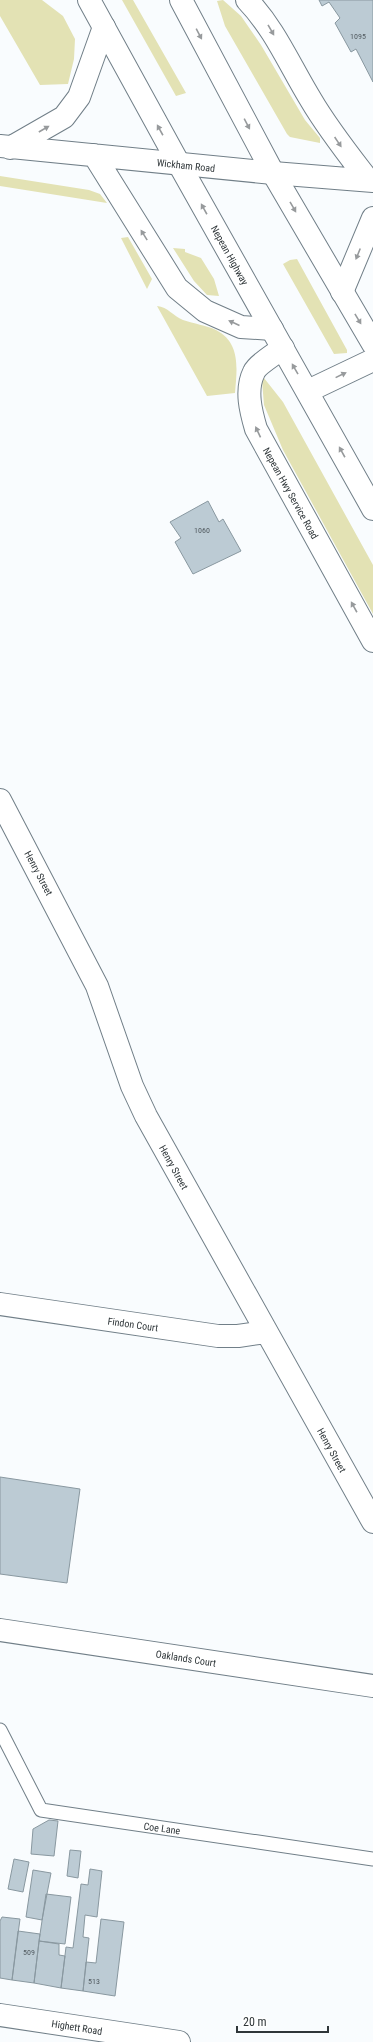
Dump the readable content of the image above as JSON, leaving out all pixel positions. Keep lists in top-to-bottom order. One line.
{"streets":{"main road":["Wickham Road","Nepean Highway","Nepean Hwy Service Road","Henry Street","Findon Court","Oaklands Court","Highett Road"],"lane":["Coe Lane"]},"crossings":[["Wickham Road","Nepean Highway"],["Nepean Highway","Nepean Hwy Service Road"],["Henry Street","Findon Court"]],"one_way":["Nepean Hwy Service Road"],"house_numbers":["1095","1060","509","513"],"scale_bar":"20 m"}
